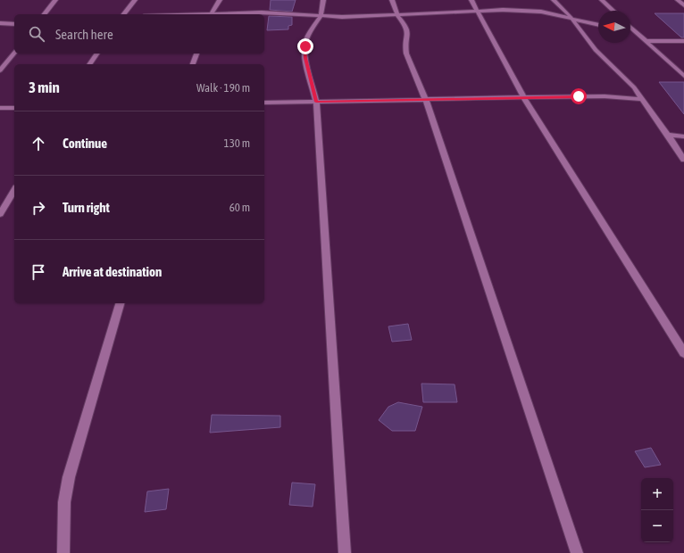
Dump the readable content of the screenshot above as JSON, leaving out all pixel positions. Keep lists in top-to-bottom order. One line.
{"north":"left","page":{"search":"Search here","heading":["3 min","Walk · 190 m"],"list":[["Continue","130 m"],["Turn right","60 m"],"Arrive at destination"],"map_buttons":["+","−"]}}
